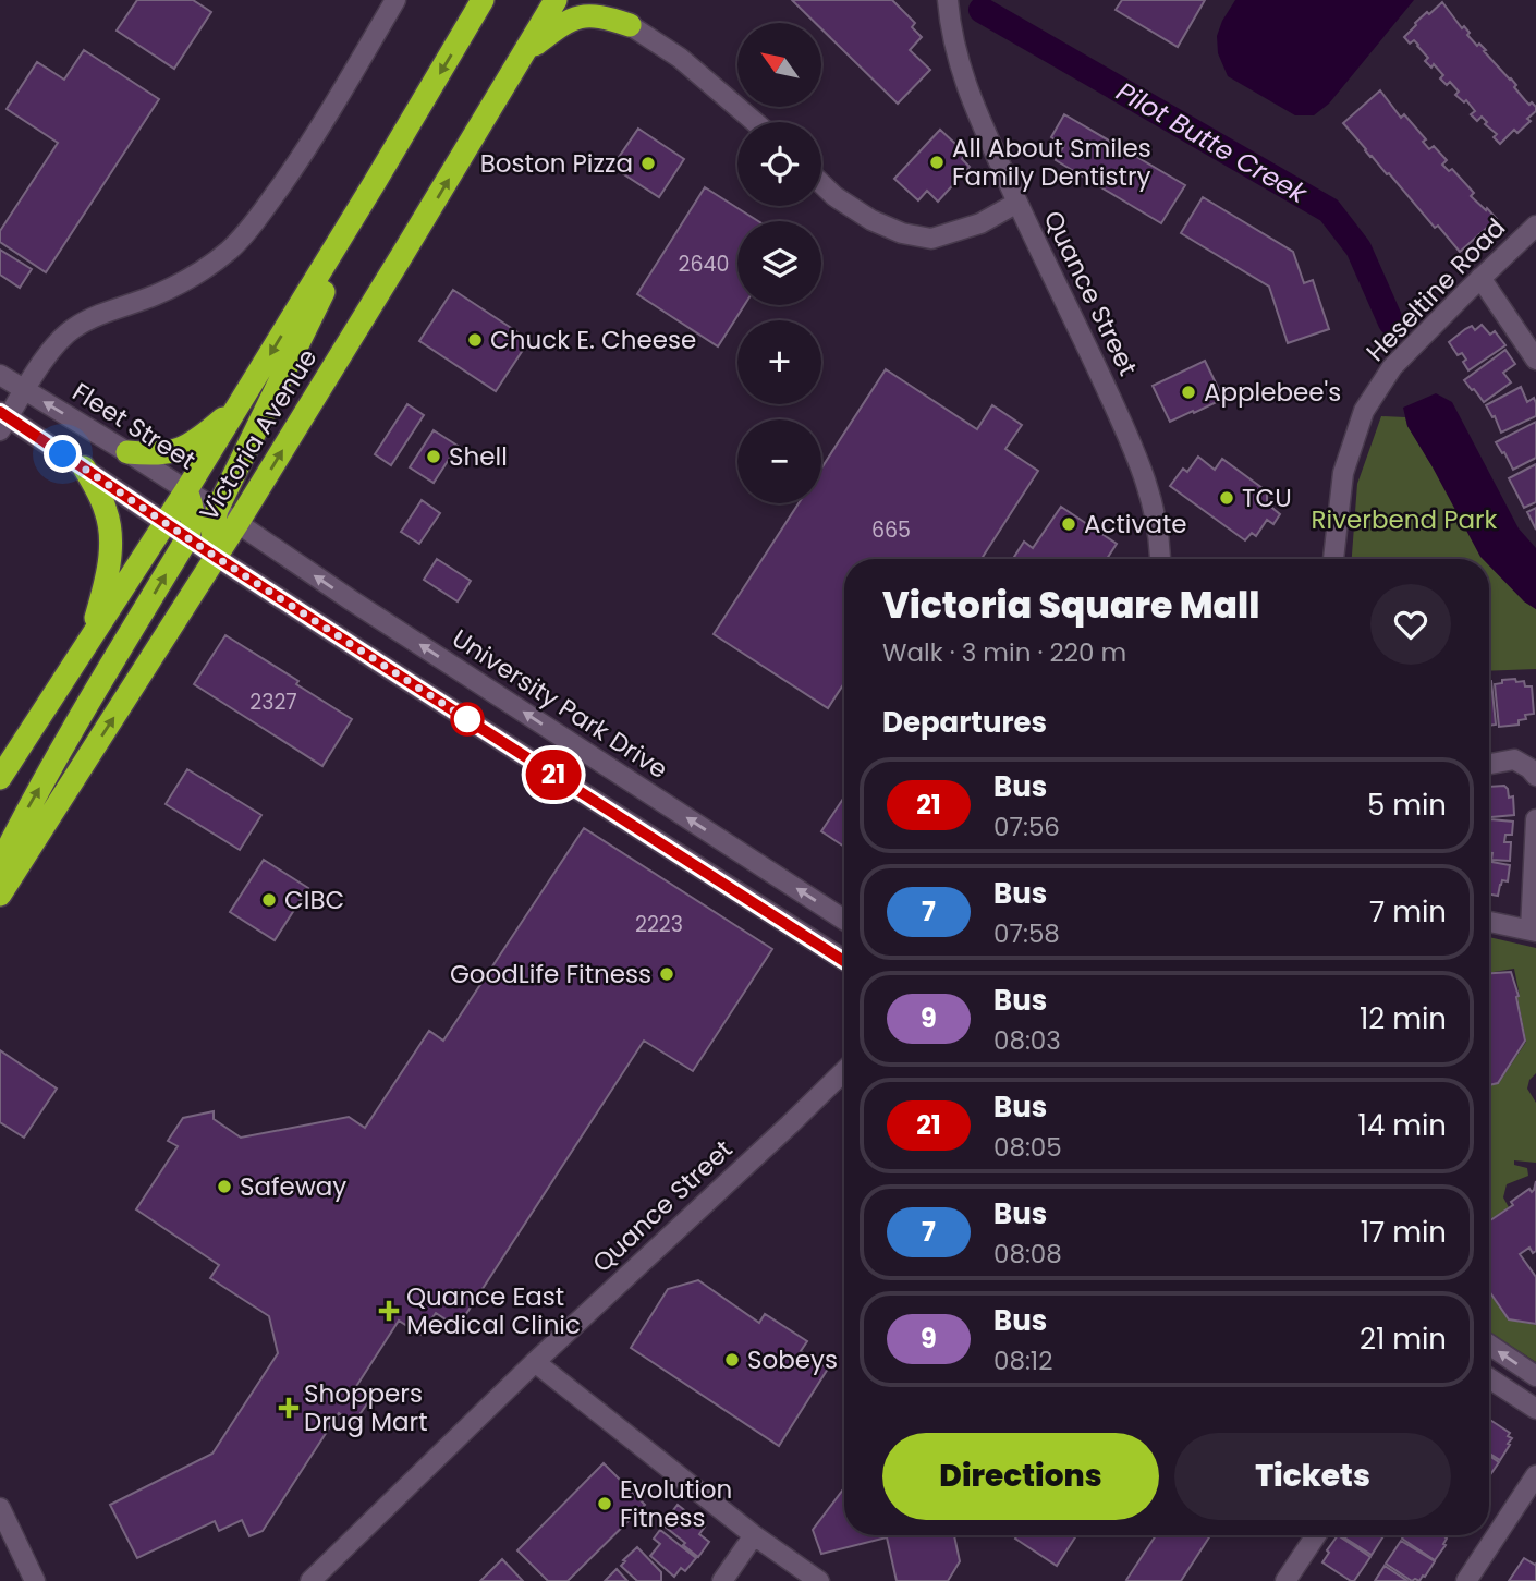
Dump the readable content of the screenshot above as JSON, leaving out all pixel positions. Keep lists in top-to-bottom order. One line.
{"streets":{"highway":["Victoria Avenue"],"street":["Heseltine Road","Quance Street","Fleet Street","University Park Drive"]},"crossings":[["Fleet Street","Victoria Avenue"],["Fleet Street","University Park Drive"],["Victoria Avenue","University Park Drive"]],"water":["Pilot Butte Creek"],"parks":["Riverbend Park"],"places":{"other":["All About Smiles Family Dentistry","Boston Pizza","Chuck E. Cheese","Applebee's","Shell","TCU","Activate","CIBC","GoodLife Fitness","Safeway","Sobeys","Evolution Fitness"],"health":["Quance East Medical Clinic","Shoppers Drug Mart"]},"lines":["bus line 21"],"house_numbers":["2640","665","2327","2223"],"north":"top left","page":{"on_map":"21","map_buttons":["+","−"],"heading":[["Victoria Square Mall","Walk · 3 min · 220 m"],"Departures"],"list":[{"mark":"21","name":"Bus","note":"07:56","value":"5 min"},{"mark":"7","name":"Bus","note":"07:58","value":"7 min"},{"mark":"9","name":"Bus","note":"08:03","value":"12 min"},{"mark":"21","name":"Bus","note":"08:05","value":"14 min"},{"mark":"7","name":"Bus","note":"08:08","value":"17 min"},{"mark":"9","name":"Bus","note":"08:12","value":"21 min"}],"buttons":["Directions","Tickets"]}}
